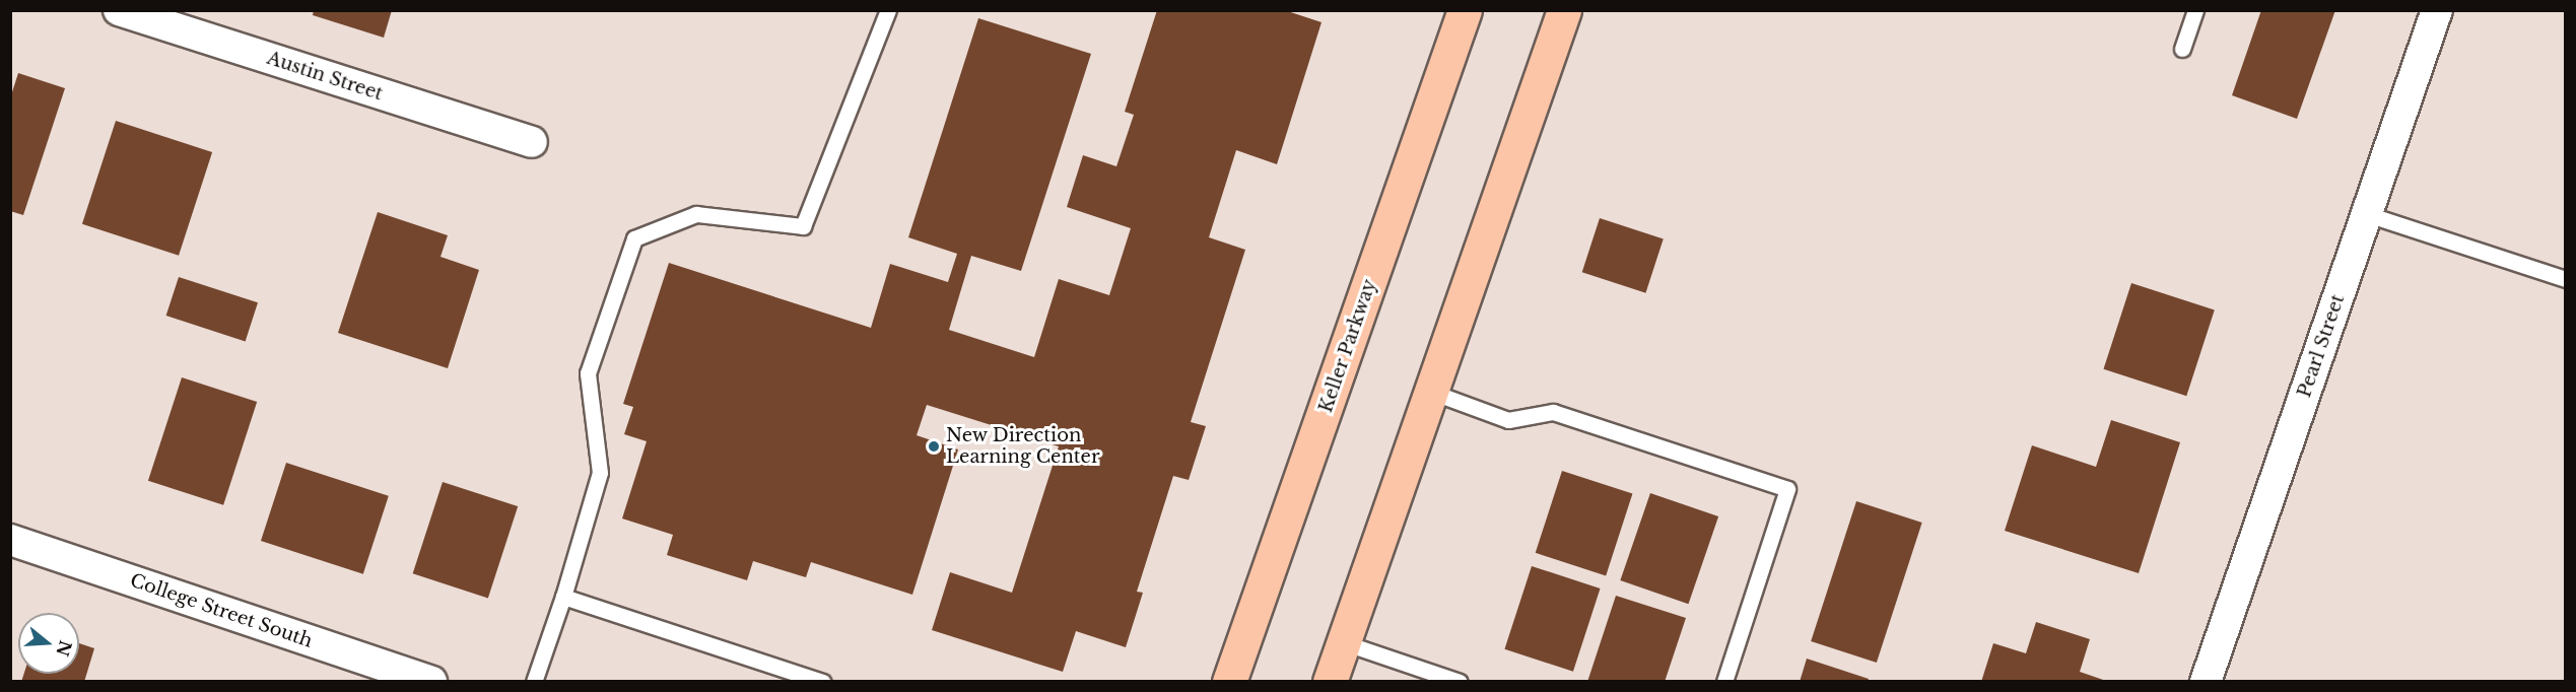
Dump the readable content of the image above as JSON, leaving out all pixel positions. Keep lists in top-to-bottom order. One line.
{"streets":{"main road":["Keller Parkway"],"street":["Austin Street","Pearl Street","College Street South"]},"places":["New Direction Learning Center"],"north":"right"}
